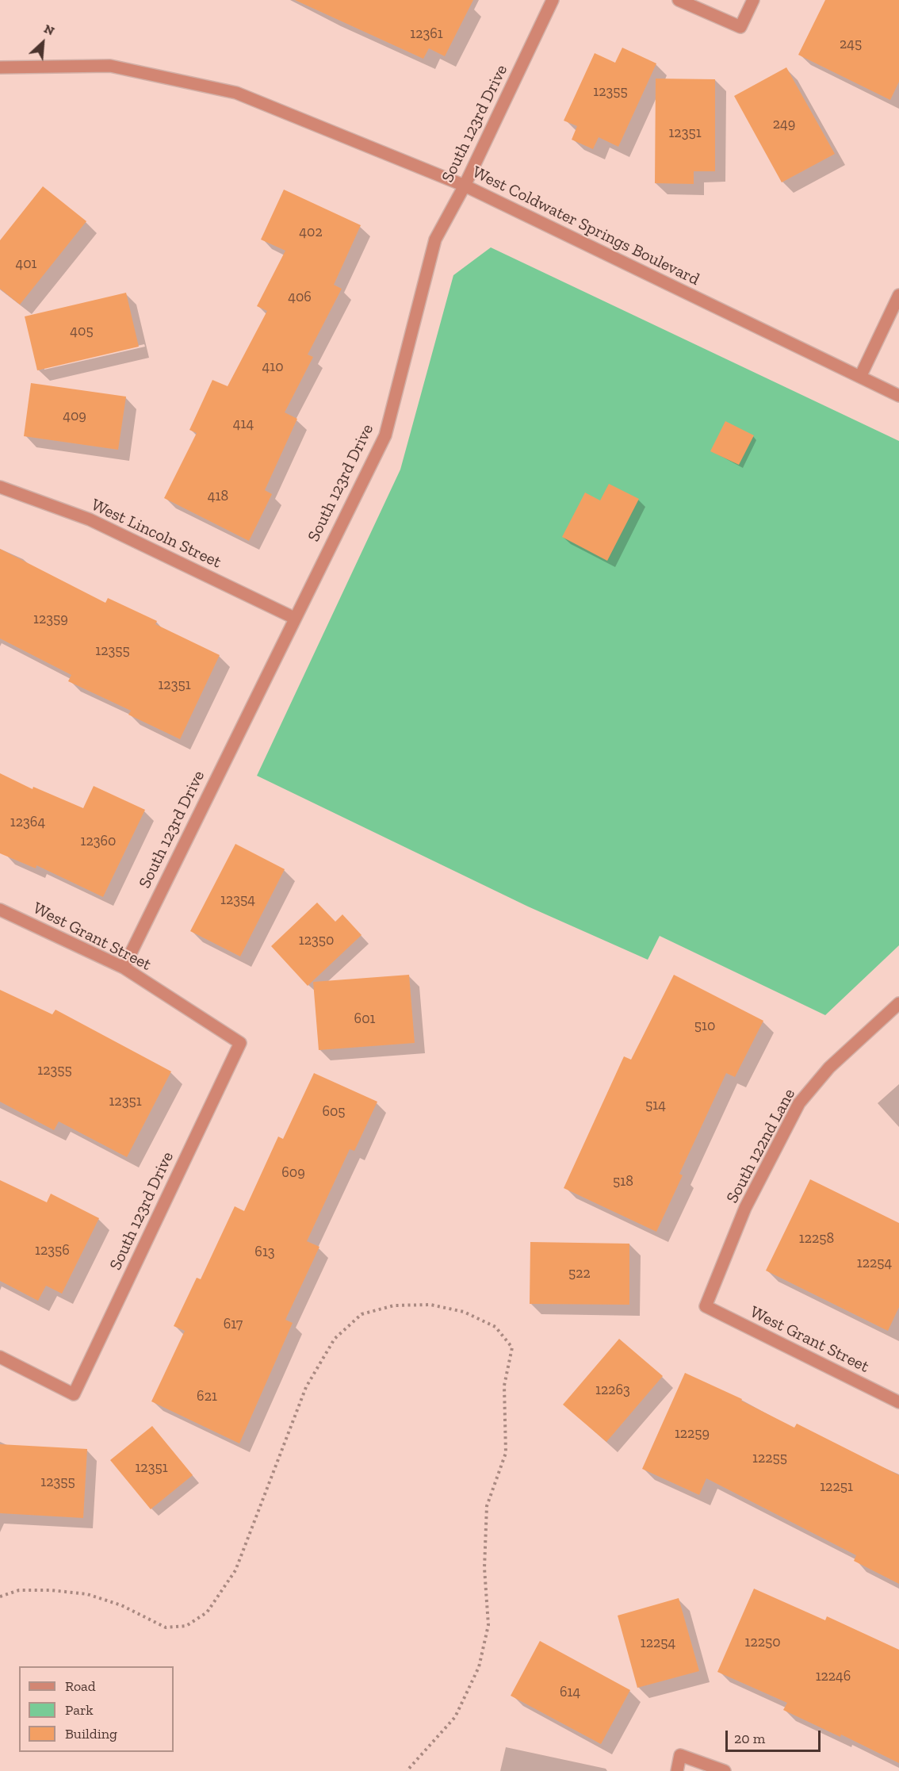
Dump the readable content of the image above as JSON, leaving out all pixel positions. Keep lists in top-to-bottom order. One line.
{"streets":{"street":["South 123rd Drive","West Coldwater Springs Boulevard","West Lincoln Street","West Grant Street","South 122nd Lane"]},"crossings":[["South 123rd Drive","West Coldwater Springs Boulevard"],["South 123rd Drive","West Lincoln Street"],["South 123rd Drive","West Grant Street"],["West Grant Street","South 122nd Lane"]],"house_numbers":["12361","245","12355","249","12351","402","401","406","405","410","409","414","418","12359","12355","12351","12364","12360","12354","12350","601","510","12355","12351","514","605","609","518","12258","12356","613","12254","522","617","12263","621","12259","12255","12351","12355","12251","12250","12254","12246","614"],"legend":["Road","Park","Building"],"scale_bar":"20 m","north":"top right"}
